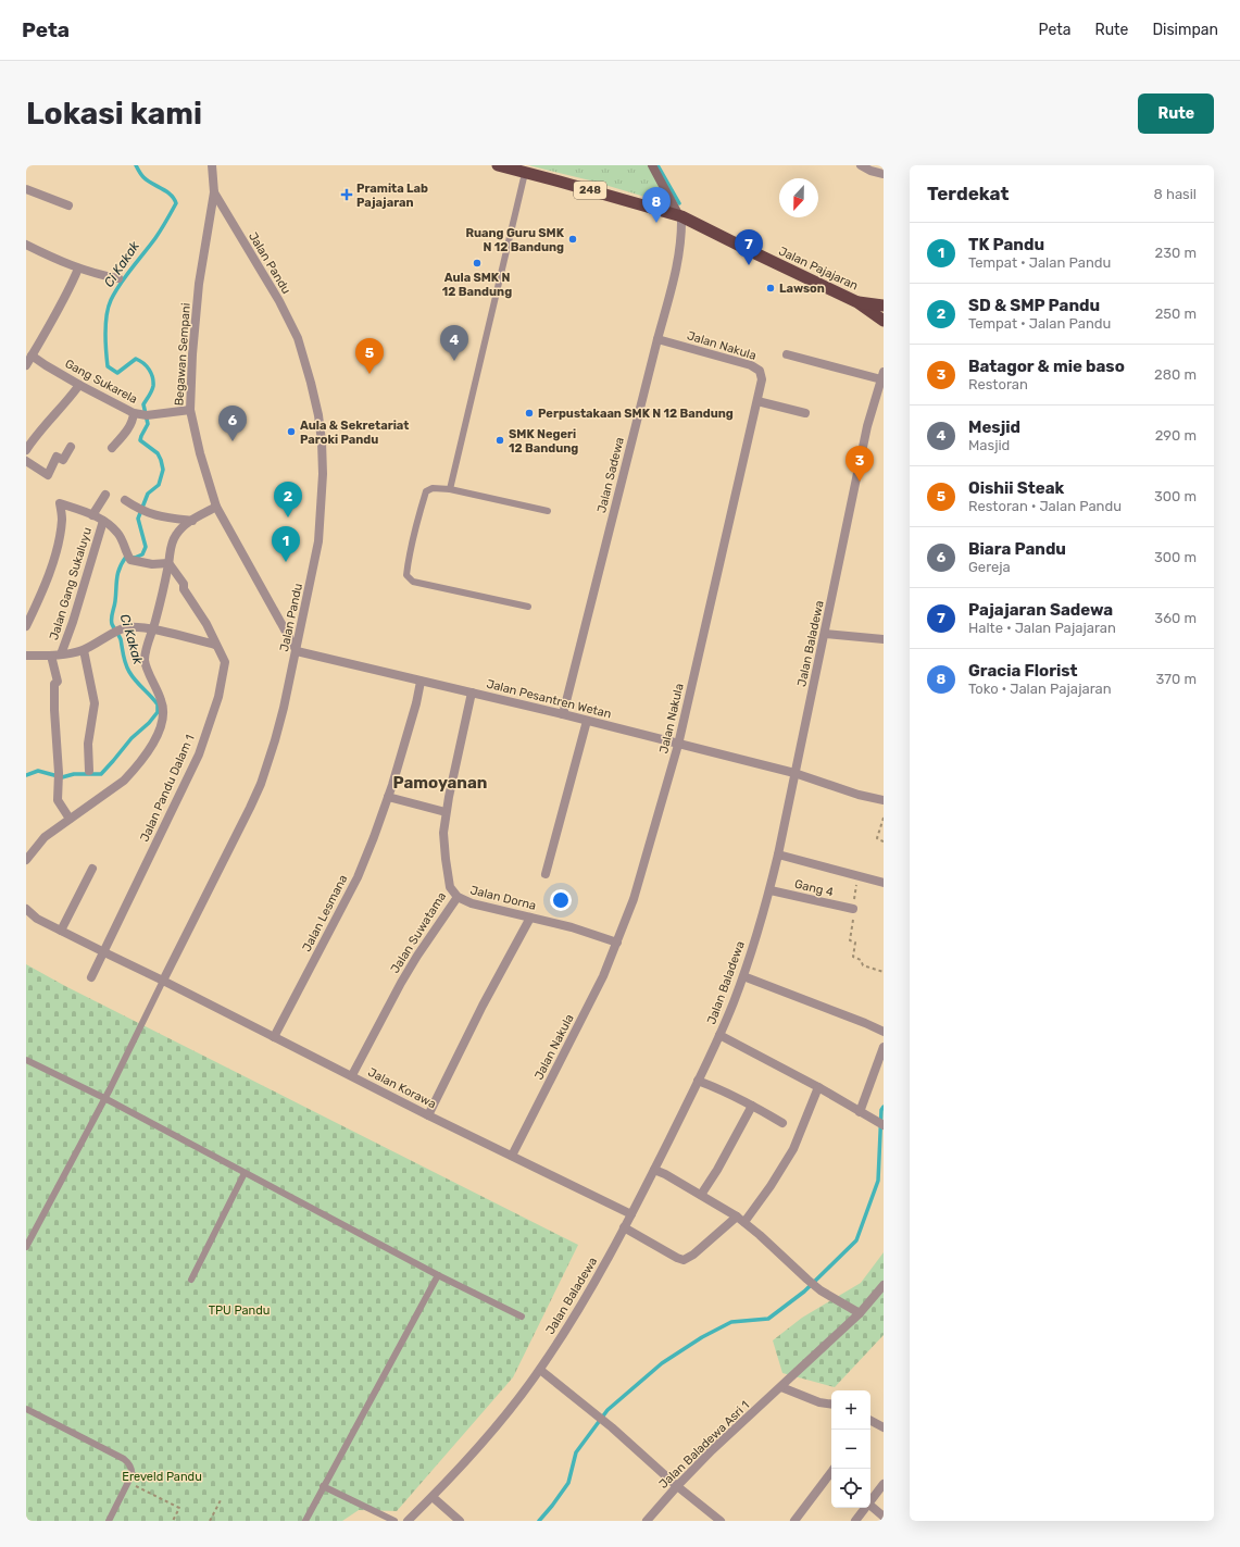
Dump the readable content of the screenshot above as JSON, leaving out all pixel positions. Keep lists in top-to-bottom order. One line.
{"streets":{"highway":["248","Jalan Pajajaran"],"street":["Jalan Pandu","Jalan Nakula","Begawan Sempani","Gang Sukarela","Jalan Sadewa","Jalan Gang Sukaluyu","Jalan Baladewa","Jalan Pesantren Wetan","Jalan Pandu Dalam 1","Gang 4","Jalan Dorna","Jalan Lesmana","Jalan Suwatama","Jalan Korawa","Jalan Baladewa Asri 1"]},"crossings":[["Jalan Pandu","Begawan Sempani"],["Jalan Pandu","Jalan Pesantren Wetan"],["Jalan Pandu","Jalan Korawa"],["Jalan Pajajaran","Jalan Sadewa"],["Jalan Nakula","Jalan Sadewa"],["Jalan Nakula","Jalan Pesantren Wetan"],["Jalan Nakula","Jalan Dorna"],["Jalan Nakula","Jalan Korawa"],["Begawan Sempani","Gang Sukarela"],["Begawan Sempani","Jalan Pesantren Wetan"],["Jalan Sadewa","Jalan Pesantren Wetan"],["Jalan Baladewa","Jalan Pesantren Wetan"],["Jalan Baladewa","Gang 4"],["Jalan Baladewa","Jalan Korawa"],["Jalan Pesantren Wetan","Jalan Lesmana"],["Jalan Pesantren Wetan","Jalan Suwatama"],["Jalan Dorna","Jalan Suwatama"],["Jalan Lesmana","Jalan Korawa"],["Jalan Suwatama","Jalan Korawa"]],"districts":["Pamoyanan"],"water":["Ci Kakak"],"parks":["TPU Pandu","Ereveld Pandu"],"places":{"health":["Pramita Lab Pajajaran"],"other":["Ruang Guru SMK N 12 Bandung","Aula SMK N 12 Bandung","Lawson","Perpustakaan SMK N 12 Bandung","Aula & Sekretariat Paroki Pandu","SMK Negeri 12 Bandung"]},"north":"bottom","page":{"header":"Peta","nav":["Peta","Rute","Disimpan"],"buttons":"Rute","title":"Lokasi kami","heading":["Terdekat","8 hasil"],"pins":["8","7","4","5","6","3","2","1"],"list":[{"mark":"1","name":"TK Pandu","note":"Tempat · Jalan Pandu","value":"230 m"},{"mark":"2","name":"SD & SMP Pandu","note":"Tempat · Jalan Pandu","value":"250 m"},{"mark":"3","name":"Batagor & mie baso","note":"Restoran","value":"280 m"},{"mark":"4","name":"Mesjid","note":"Masjid","value":"290 m"},{"mark":"5","name":"Oishii Steak","note":"Restoran · Jalan Pandu","value":"300 m"},{"mark":"6","name":"Biara Pandu","note":"Gereja","value":"300 m"},{"mark":"7","name":"Pajajaran Sadewa","note":"Halte · Jalan Pajajaran","value":"360 m"},{"mark":"8","name":"Gracia Florist","note":"Toko · Jalan Pajajaran","value":"370 m"}],"map_buttons":["+","−"]}}
